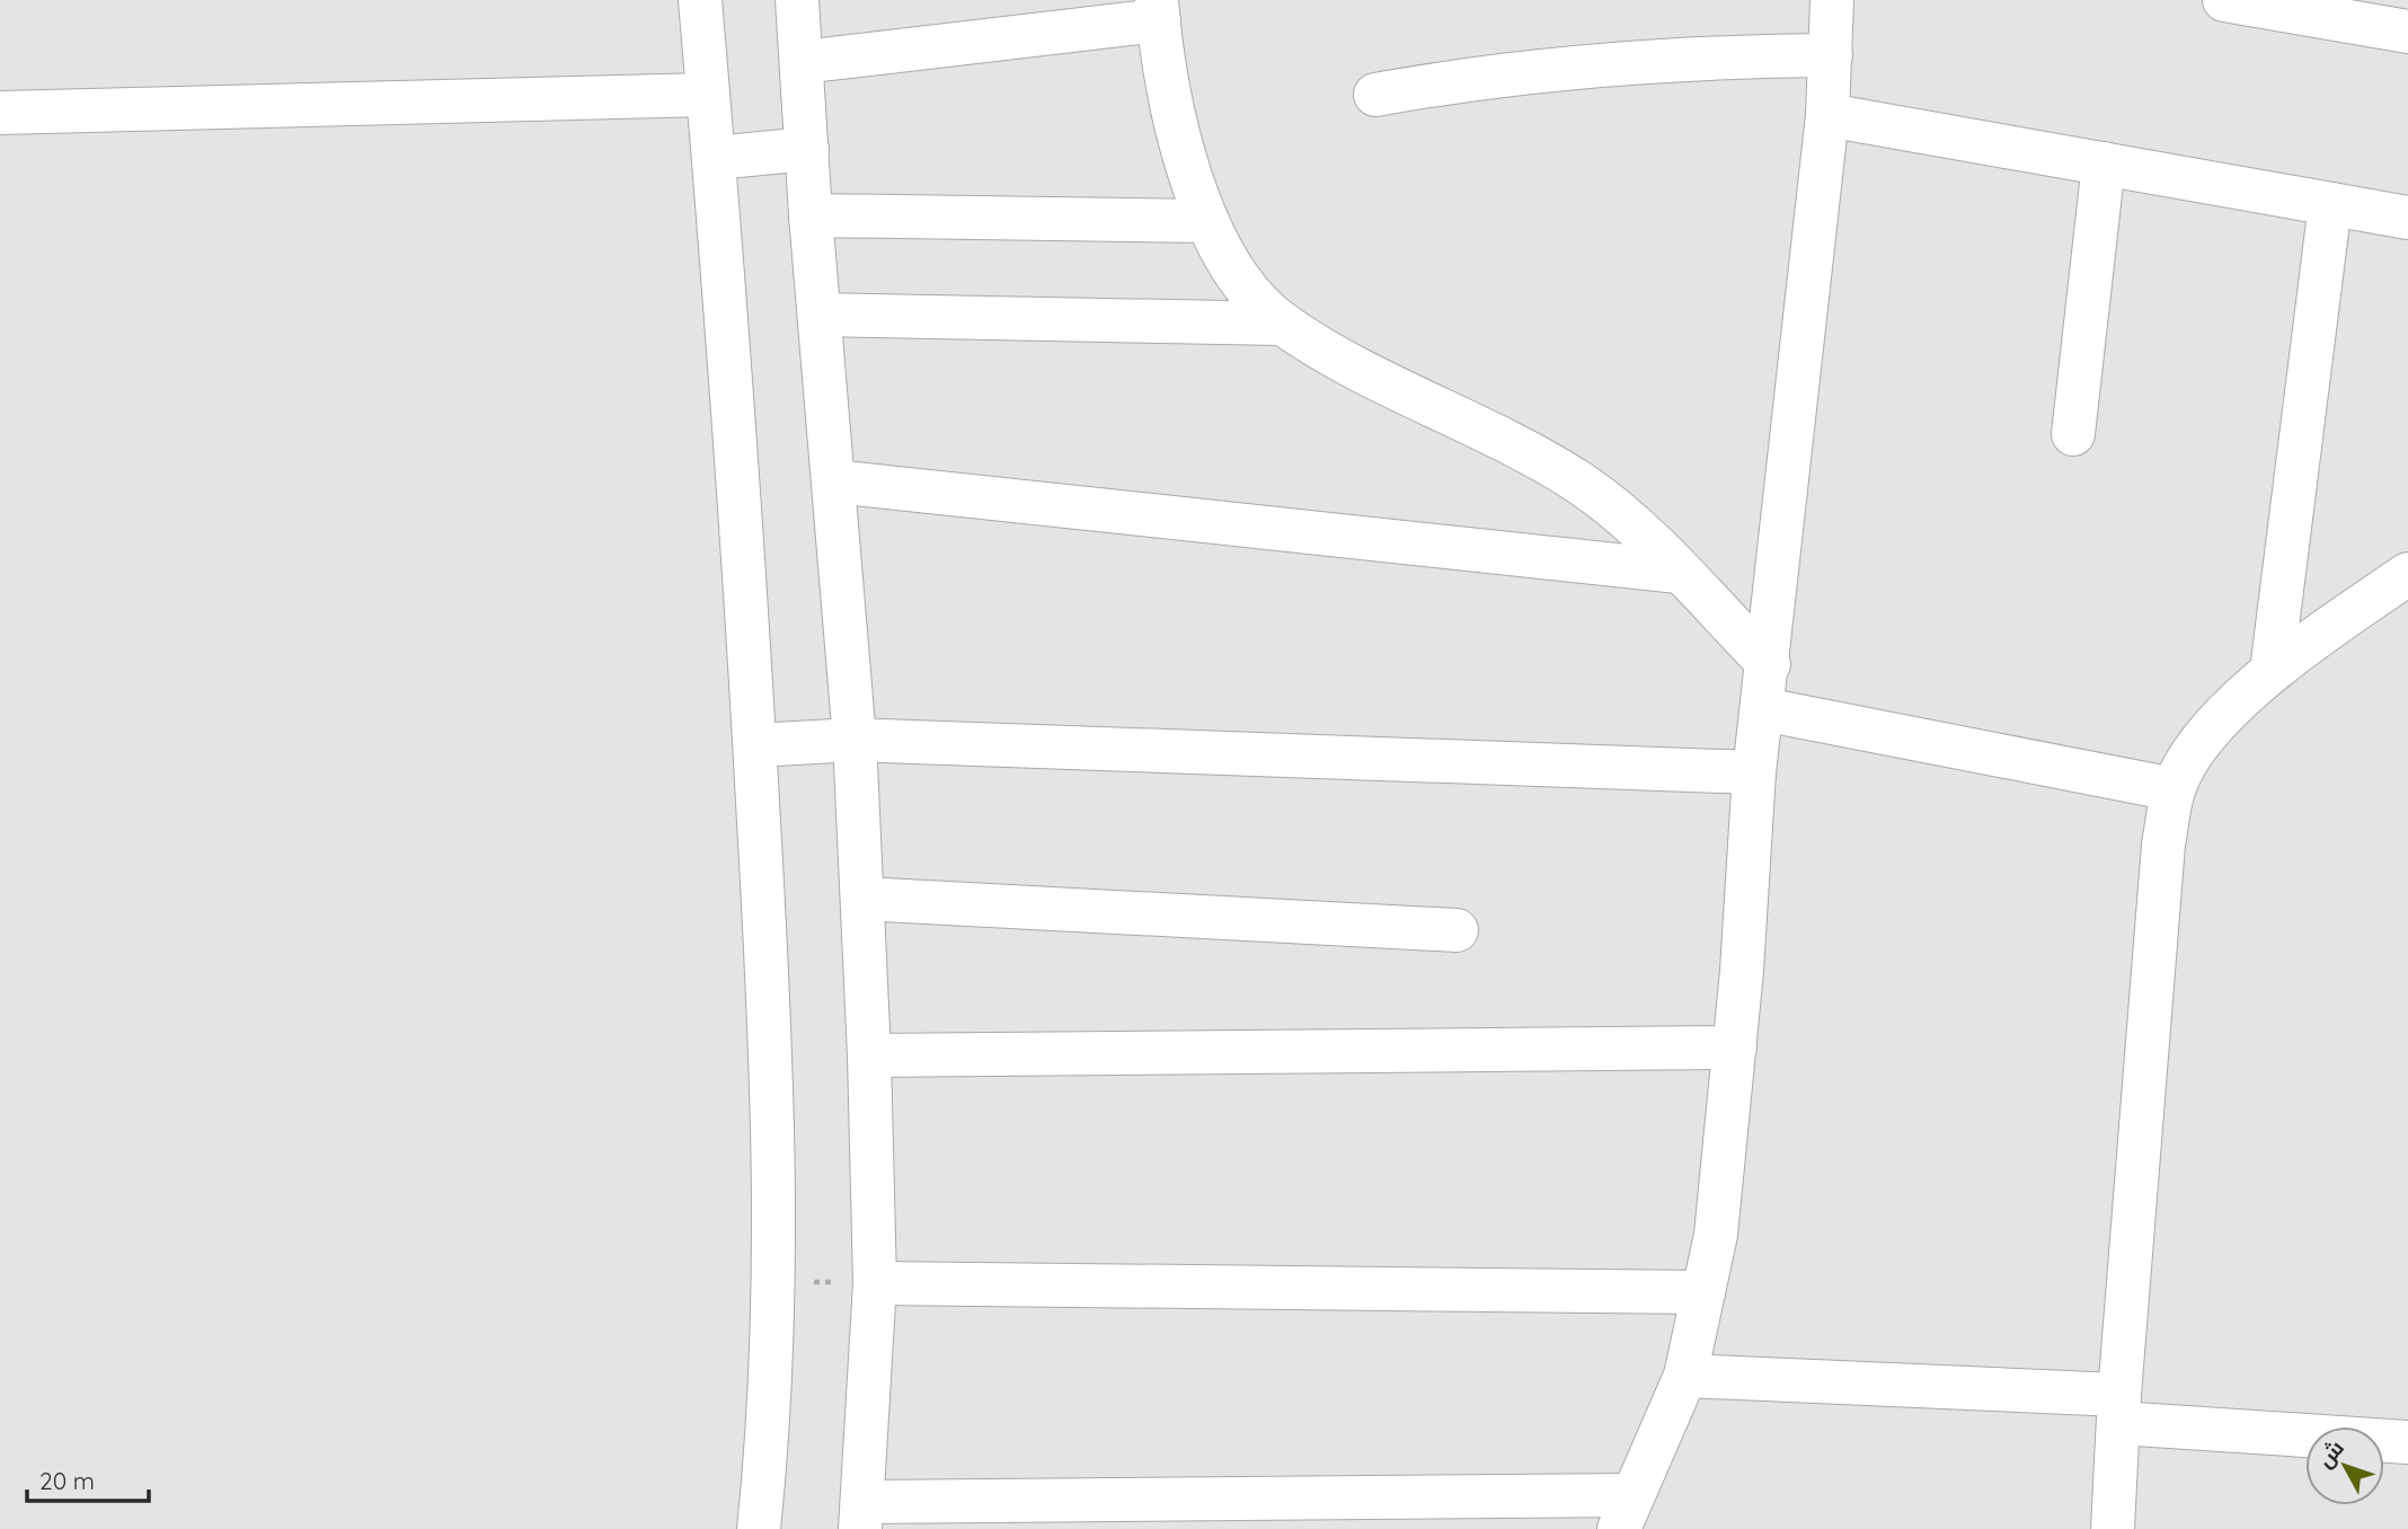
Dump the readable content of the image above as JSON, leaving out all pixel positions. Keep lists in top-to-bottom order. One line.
{"scale_bar":"20 m","north":"top left"}
